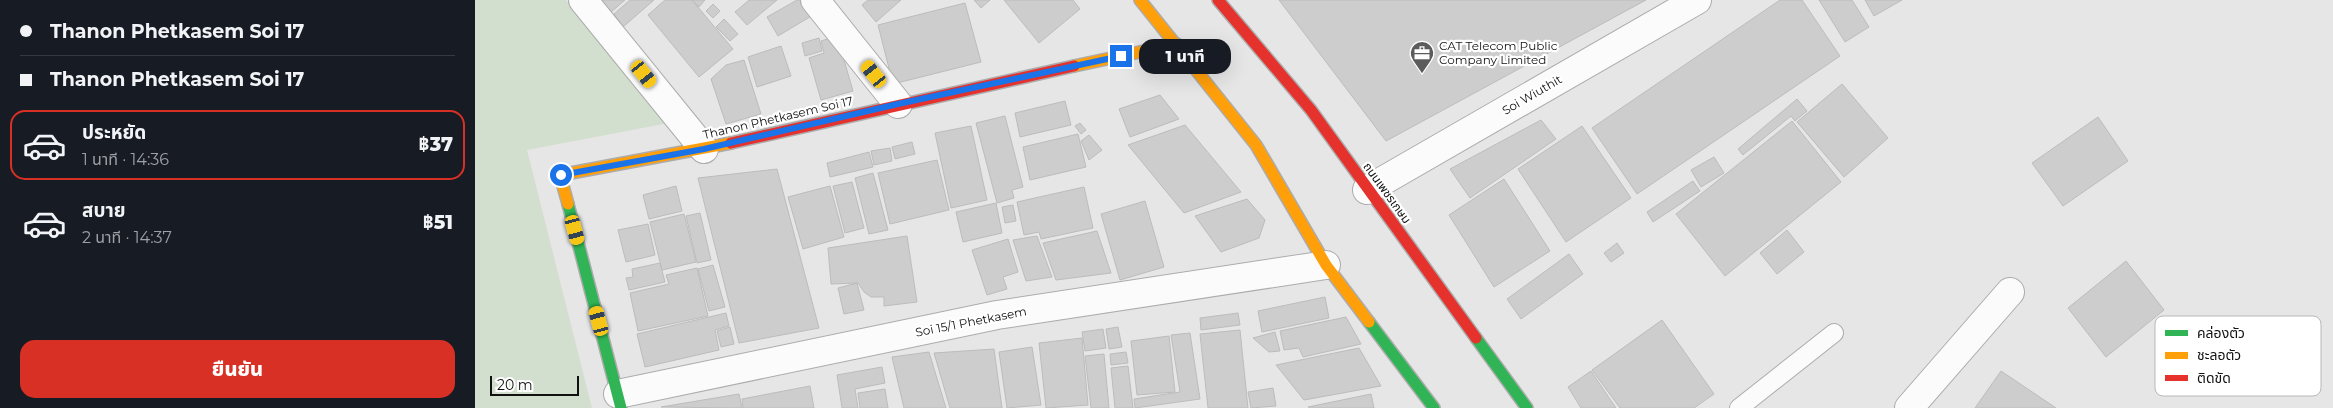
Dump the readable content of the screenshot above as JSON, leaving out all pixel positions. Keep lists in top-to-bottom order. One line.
{"streets":{"main road":["Thanon Phetkasem Soi 17","ถนนเพชรเกษม"],"street":["Soi Wiuthit","Soi 15/1 Phetkasem"]},"crossings":[["Soi Wiuthit","ถนนเพชรเกษม"],["Thanon Phetkasem Soi 17","Soi 15/1 Phetkasem"]],"places":{"office":["CAT Telecom Public Company Limited"]},"legend":["คล่องตัว","ชะลอตัว","ติดขัด"],"scale_bar":"20 m","page":{"banner":["Thanon Phetkasem Soi 17","Thanon Phetkasem Soi 17"],"bubble":"1 นาที","list":[{"name":"ประหยัด","note":"1 นาที · 14:36","value":"฿37"},{"name":"สบาย","note":"2 นาที · 14:37","value":"฿51"}],"buttons":"ยืนยัน","scale":"20 m"}}
